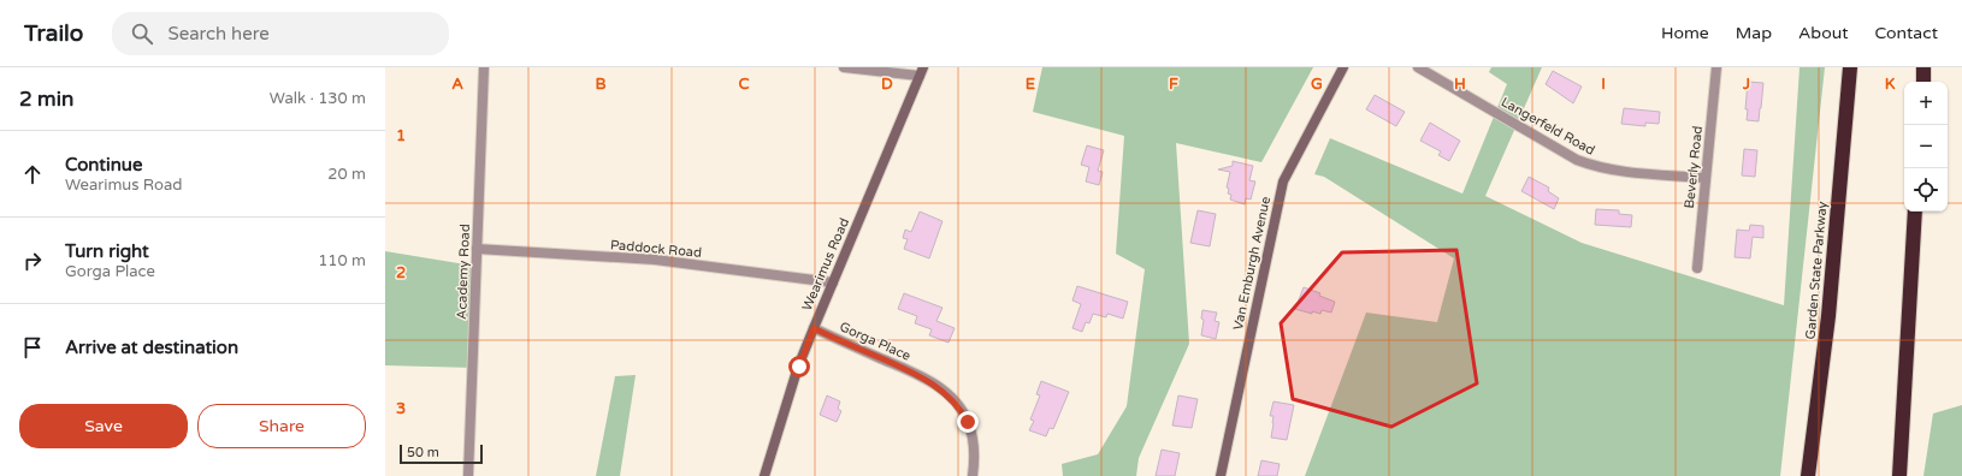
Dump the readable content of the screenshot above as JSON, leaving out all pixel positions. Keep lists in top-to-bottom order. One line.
{"streets":{"highway":["Garden State Parkway"],"street":["Langerfeld Road","Beverly Road","Paddock Road","Van Emburgh Avenue","Wearimus Road","Academy Road","Gorga Place"]},"crossings":[["Langerfeld Road","Beverly Road"],["Paddock Road","Wearimus Road"],["Paddock Road","Academy Road"],["Wearimus Road","Gorga Place"]],"scale_bar":"50 m","page":{"header":"Trailo","search":"Search here","nav":["Home","Map","About","Contact"],"heading":["2 min","Walk · 130 m"],"map_buttons":["+","−"],"list":[["Continue","Wearimus Road","20 m"],["Turn right","Gorga Place","110 m"],"Arrive at destination"],"buttons":["Save","Share"],"scale":"50 m"},"grid":{"columns":["A","B","C","D","E","F","G","H","I","J","K"],"rows":["1","2","3"]}}
